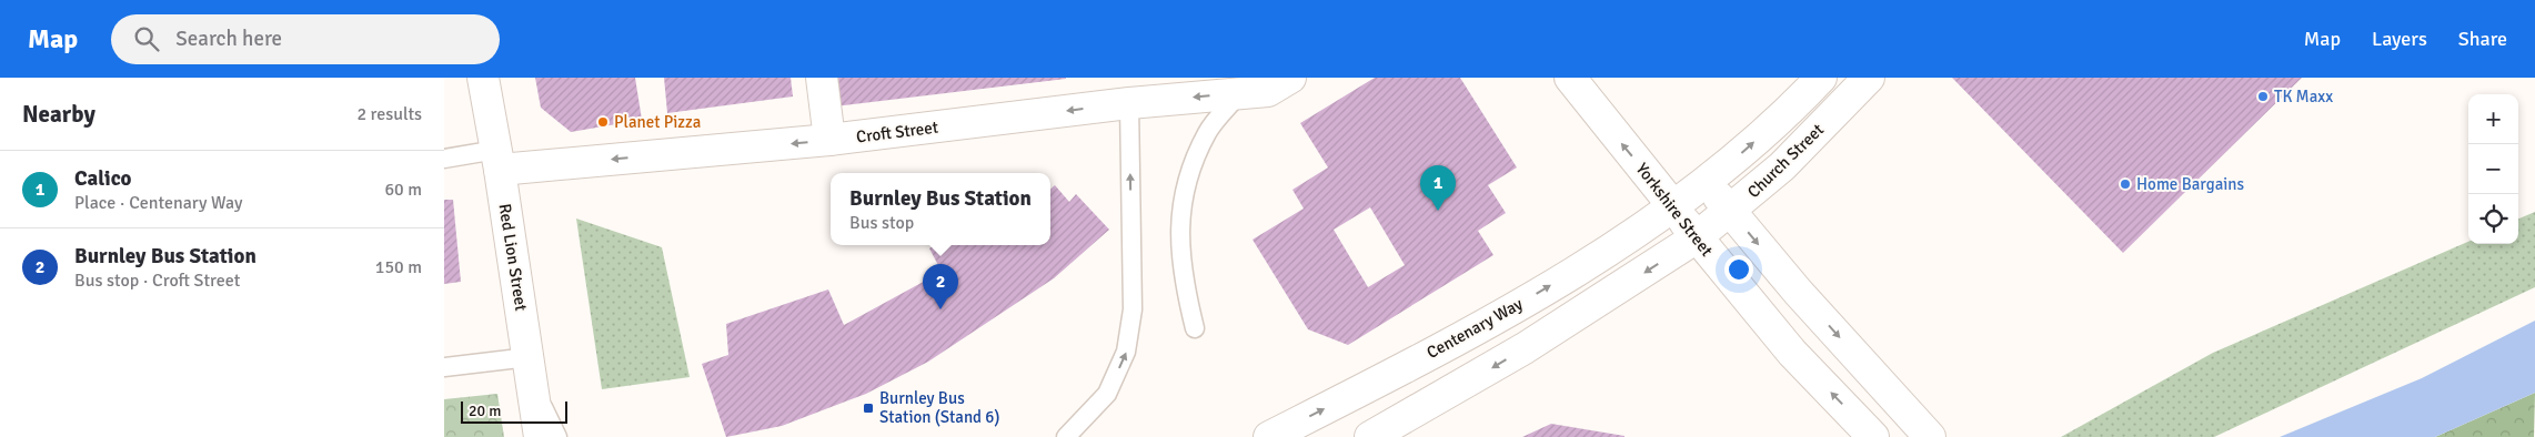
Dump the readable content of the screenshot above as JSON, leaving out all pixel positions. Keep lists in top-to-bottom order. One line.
{"streets":{"main road":["Croft Street","Church Street","Yorkshire Street","Red Lion Street","Centenary Way"]},"crossings":[["Croft Street","Red Lion Street"],["Church Street","Yorkshire Street"],["Church Street","Centenary Way"],["Yorkshire Street","Centenary Way"]],"one_way":["Croft Street"],"places":{"other":["TK Maxx","Planet Pizza","Home Bargains"],"transit":["Burnley Bus Station (Stand 6)"]},"scale_bar":"20 m","page":{"header":"Map","search":"Search here","nav":["Map","Layers","Share"],"heading":["Nearby","2 results"],"map_buttons":["+","−"],"list":[{"mark":"1","name":"Calico","note":"Place · Centenary Way","value":"60 m"},{"mark":"2","name":"Burnley Bus Station","note":"Bus stop · Croft Street","value":"150 m"}],"pins":["1","2"],"popup":["Burnley Bus Station","Bus stop"],"scale":"20 m"}}
